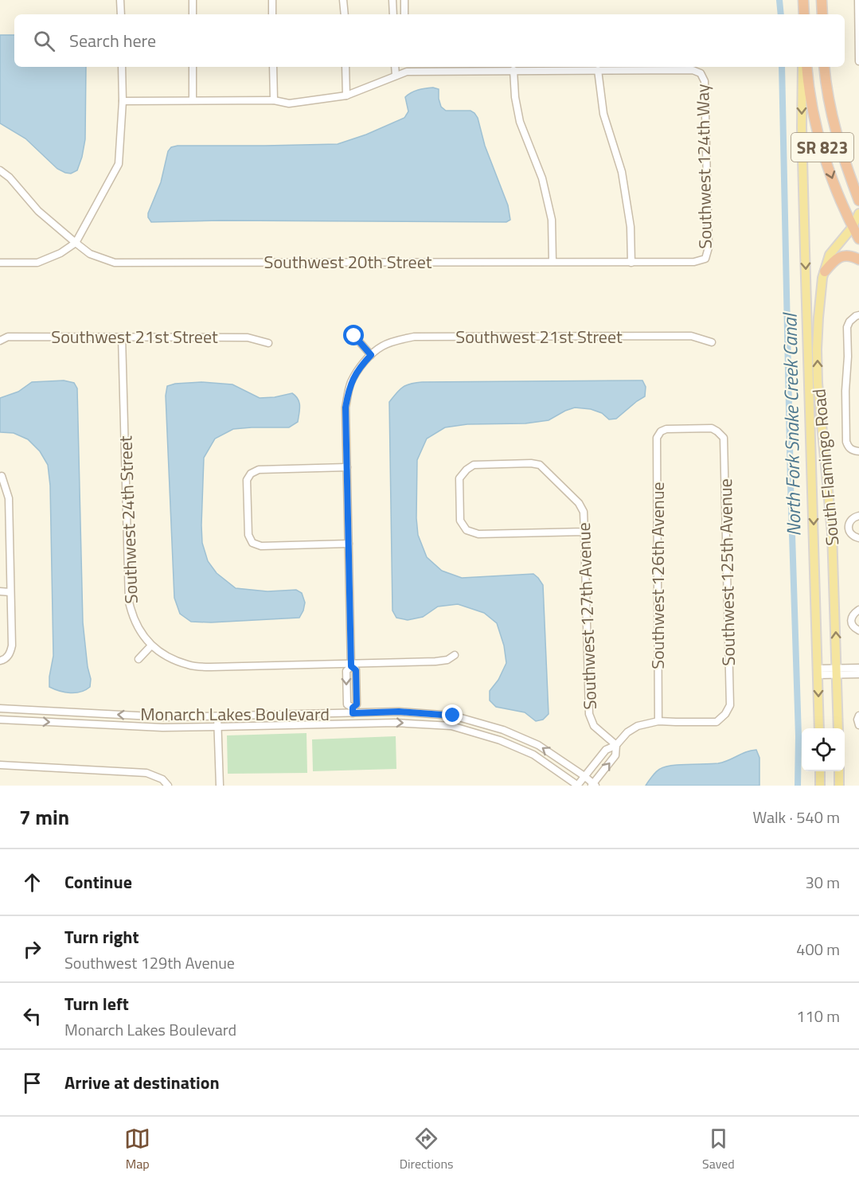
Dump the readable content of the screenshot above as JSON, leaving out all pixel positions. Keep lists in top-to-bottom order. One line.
{"streets":{"highway":["SR 823"],"main road":["South Flamingo Road"],"street":["Southwest 124th Way","Southwest 20th Street","Southwest 21st Street","Southwest 24th Street","Southwest 125th Avenue","Southwest 126th Avenue","Southwest 127th Avenue","Monarch Lakes Boulevard"]},"crossings":[["SR 823","South Flamingo Road"],["Southwest 124th Way","Southwest 20th Street"],["Southwest 21st Street","Southwest 24th Street"],["Southwest 21st Street","Monarch Lakes Boulevard"],["Southwest 125th Avenue","Southwest 126th Avenue"]],"water":["North Fork Snake Creek Canal"],"page":{"search":"Search here","heading":["7 min","Walk · 540 m"],"list":[["Continue","30 m"],["Turn right","Southwest 129th Avenue","400 m"],["Turn left","Monarch Lakes Boulevard","110 m"],"Arrive at destination"],"nav":["Map","Directions","Saved"]}}
